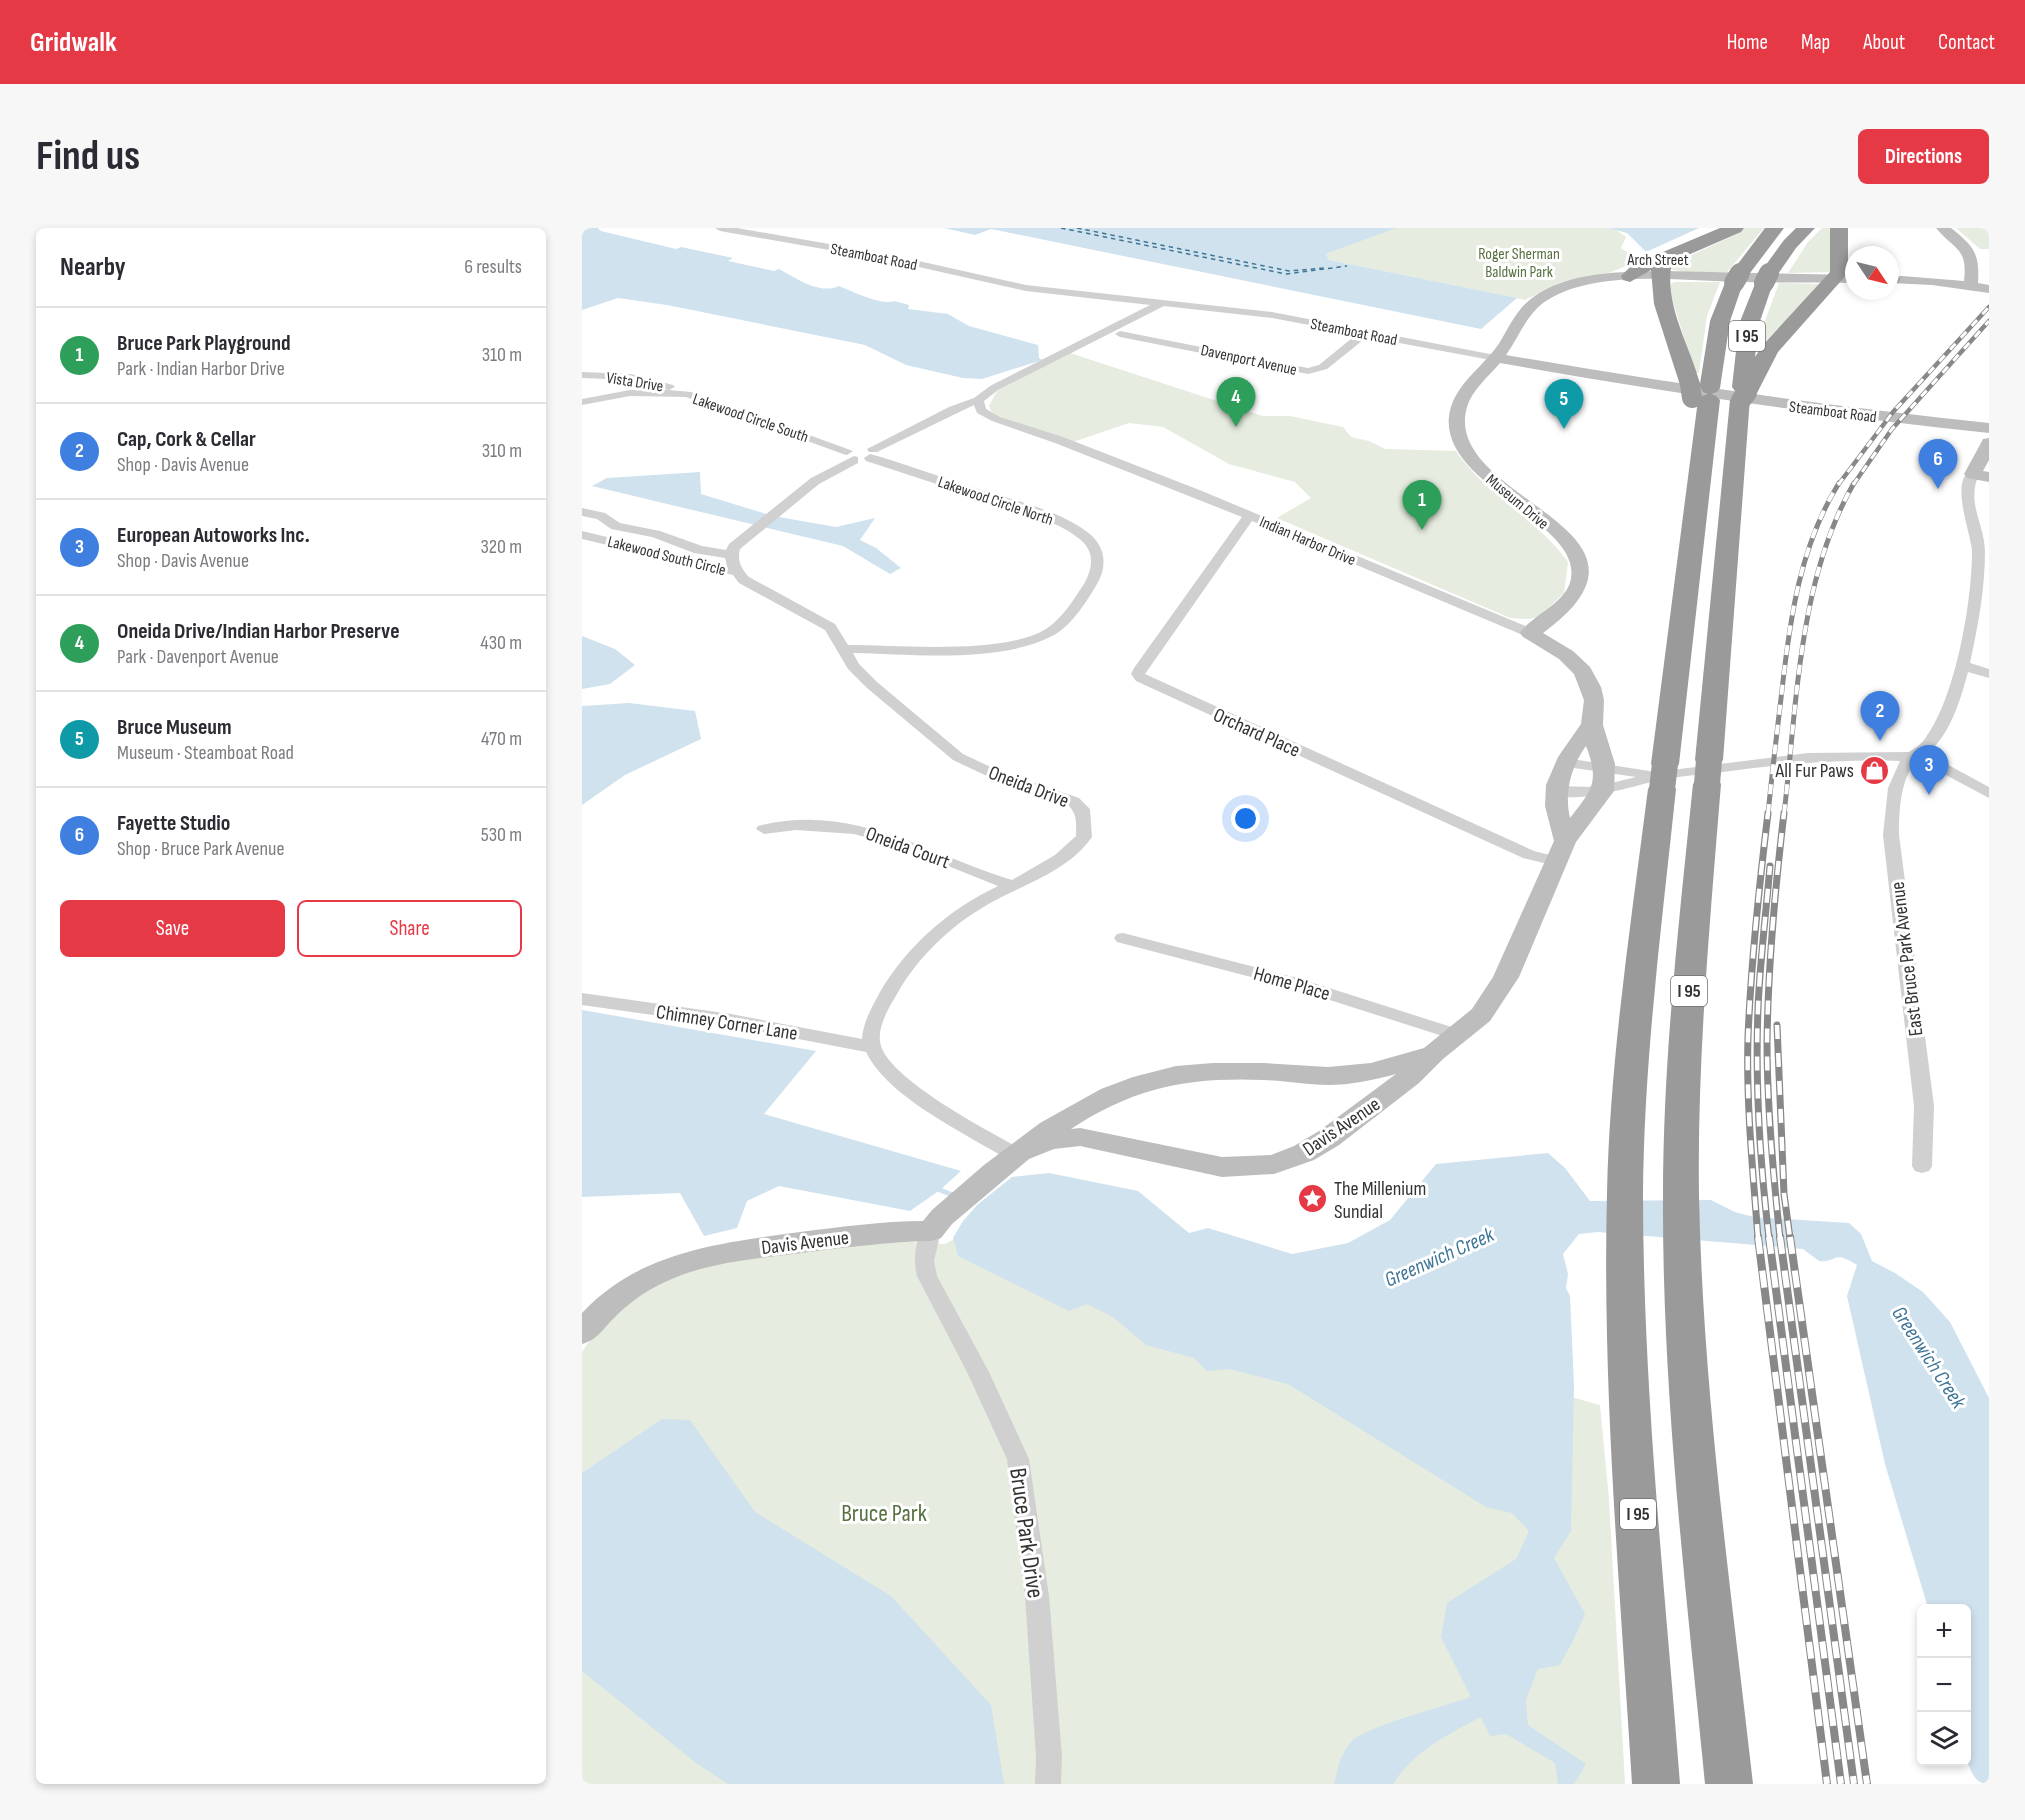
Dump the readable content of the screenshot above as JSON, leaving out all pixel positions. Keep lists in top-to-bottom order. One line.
{"streets":{"highway":["I 95"],"main road":["Steamboat Road","Arch Street","Museum Drive","Indian Harbor Drive","Davis Avenue"],"street":["Davenport Avenue","Vista Drive","Lakewood Circle South","Lakewood Circle North","Lakewood South Circle","Orchard Place","Oneida Drive","Oneida Court","East Bruce Park Avenue","Home Place","Chimney Corner Lane","Bruce Park Drive"]},"crossings":[["Steamboat Road","Arch Street"],["Steamboat Road","Davenport Avenue"],["Steamboat Road","Museum Drive"],["Arch Street","Museum Drive"],["Vista Drive","Lakewood Circle South"],["Lakewood Circle North","Oneida Drive"],["Museum Drive","Indian Harbor Drive"],["Indian Harbor Drive","Orchard Place"],["Indian Harbor Drive","Davis Avenue"],["Lakewood South Circle","Oneida Drive"],["Orchard Place","Davis Avenue"],["Oneida Drive","Oneida Court"],["Oneida Drive","Chimney Corner Lane"],["Home Place","Davis Avenue"],["Davis Avenue","Bruce Park Drive"]],"water":["Greenwich Creek"],"parks":["Roger Sherman Baldwin Park","Bruce Park"],"places":{"shop":["All Fur Paws"],"place":["The Millenium Sundial"]},"north":"bottom right","page":{"header":"Gridwalk","nav":["Home","Map","About","Contact"],"buttons":["Directions",["Save","Share"]],"title":"Find us","heading":["Nearby","6 results"],"list":[{"mark":"1","name":"Bruce Park Playground","note":"Park · Indian Harbor Drive","value":"310 m"},{"mark":"2","name":"Cap, Cork & Cellar","note":"Shop · Davis Avenue","value":"310 m"},{"mark":"3","name":"European Autoworks Inc.","note":"Shop · Davis Avenue","value":"320 m"},{"mark":"4","name":"Oneida Drive/Indian Harbor Preserve","note":"Park · Davenport Avenue","value":"430 m"},{"mark":"5","name":"Bruce Museum","note":"Museum · Steamboat Road","value":"470 m"},{"mark":"6","name":"Fayette Studio","note":"Shop · Bruce Park Avenue","value":"530 m"}],"pins":["4","5","6","1","2","3"],"map_buttons":["+","−"]}}
